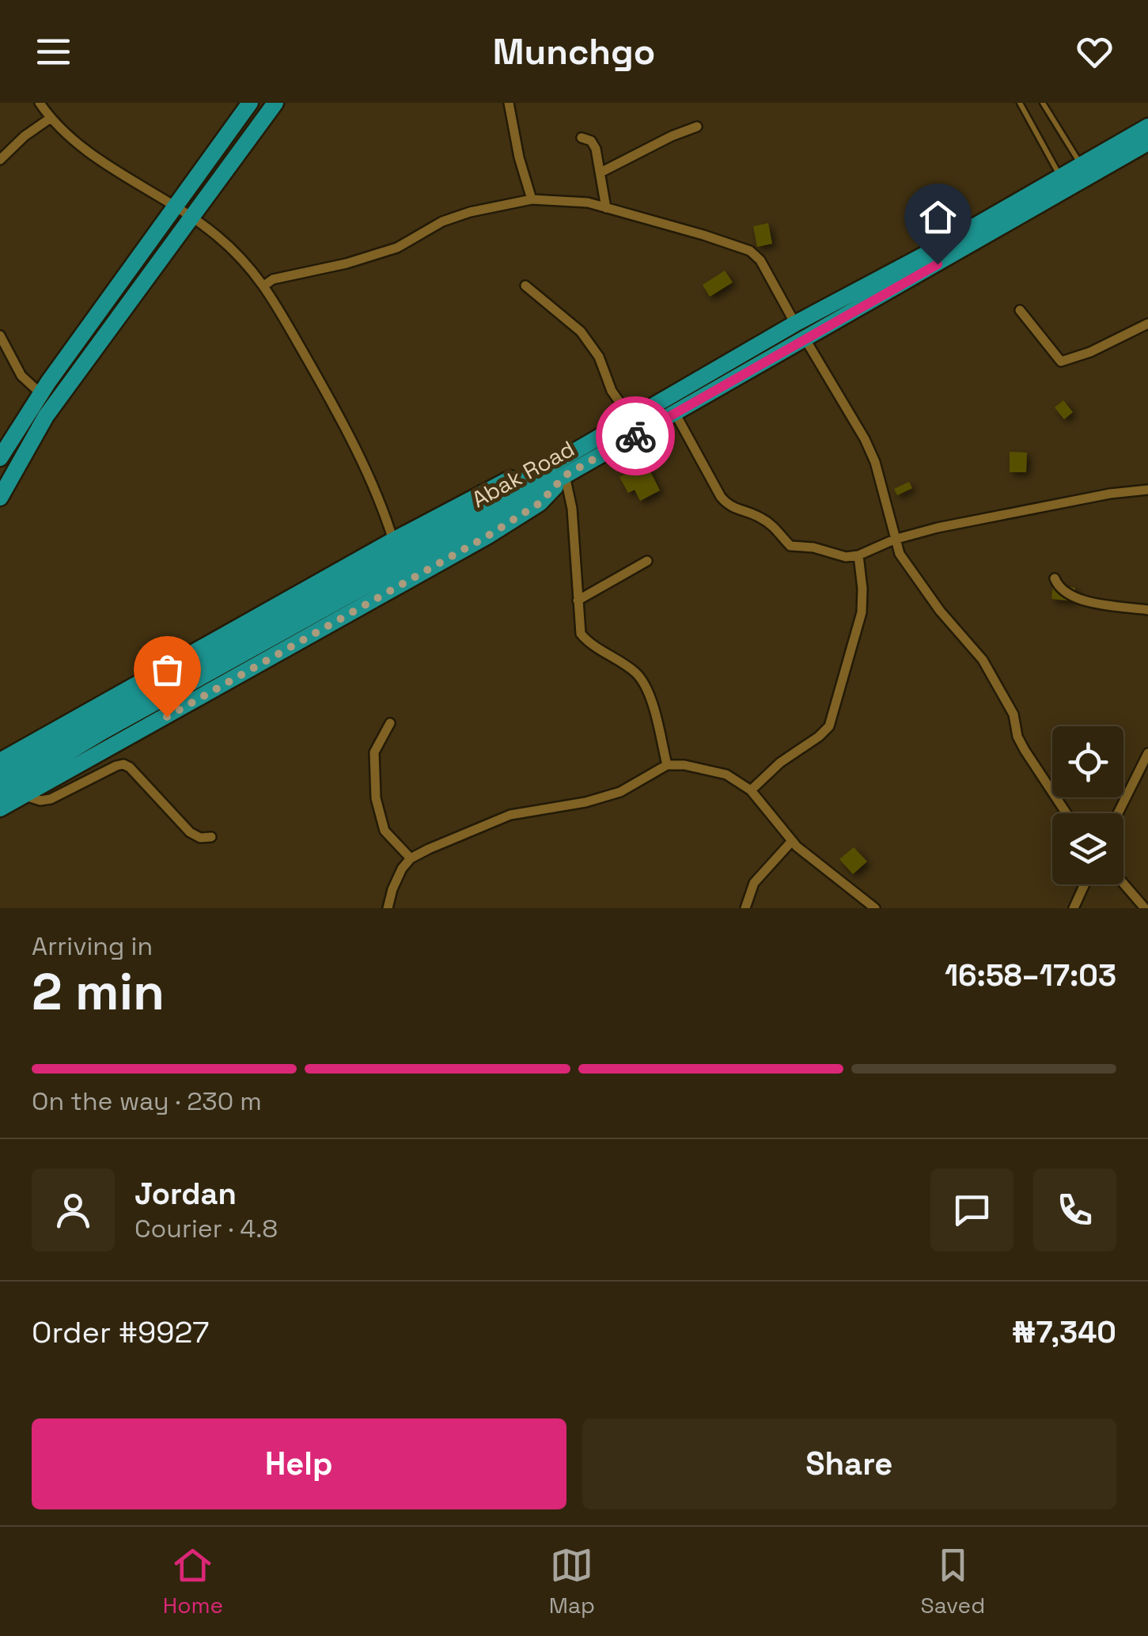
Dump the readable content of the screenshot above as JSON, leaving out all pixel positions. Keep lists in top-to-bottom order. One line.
{"streets":{"highway":["Abak Road"]},"page":{"header":"Munchgo","heading":["2 min","Arriving in","16:58–17:03"],"panel":["Jordan","Courier · 4.8","Order #9927","₦7,340"],"bar":"On the way · 230 m","buttons":["Help","Share"],"tabs":["Home","Map","Saved"]}}
